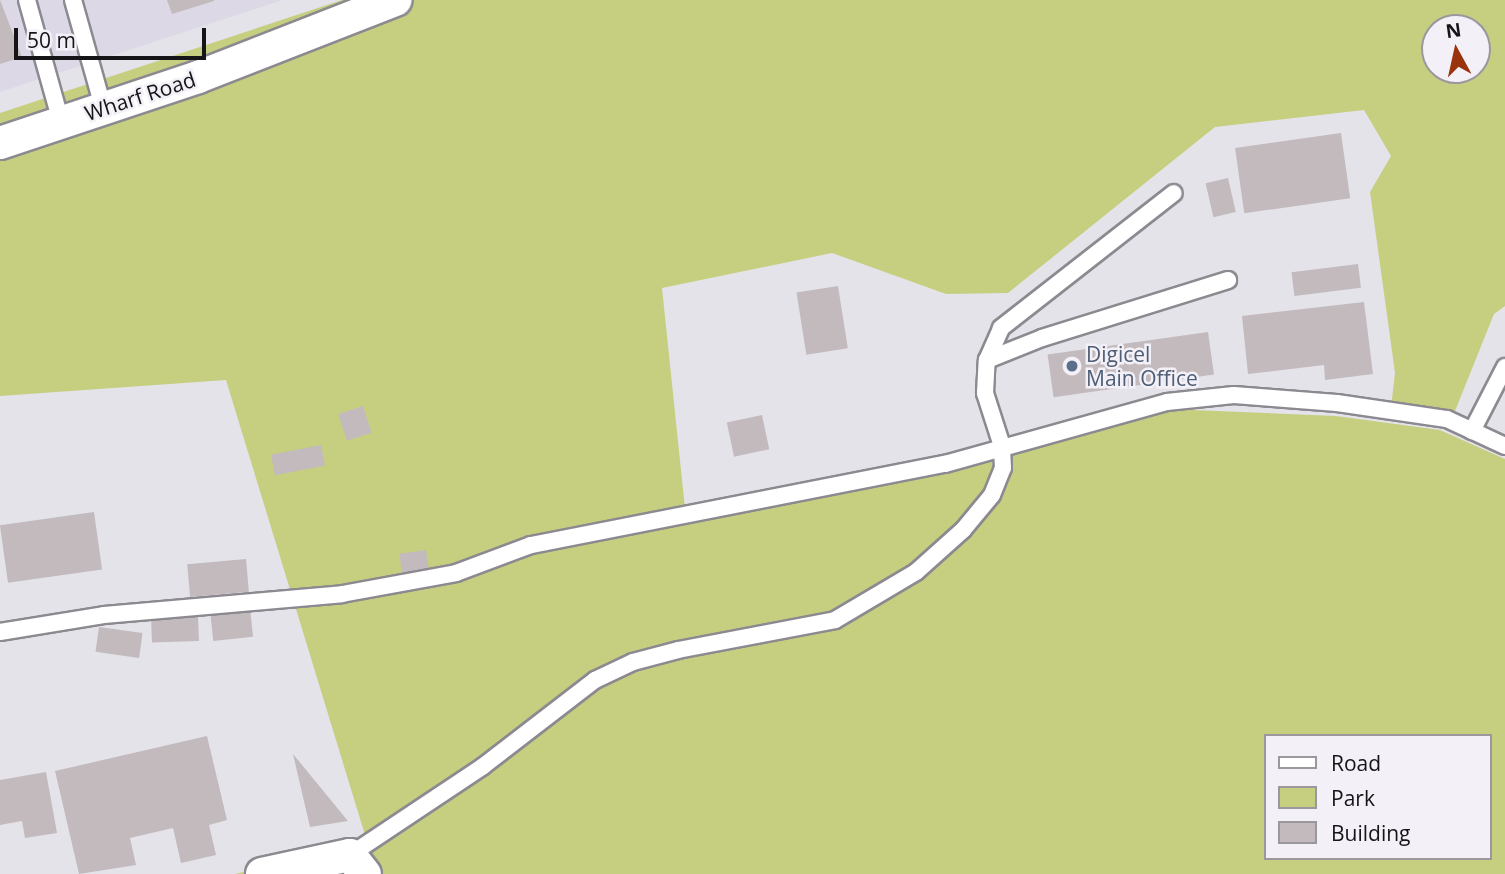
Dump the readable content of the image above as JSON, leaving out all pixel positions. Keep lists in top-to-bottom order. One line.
{"streets":{"street":["Wharf Road"]},"places":["Digicel Main Office"],"legend":["Road","Park","Building"],"scale_bar":"50 m","north":"top"}
